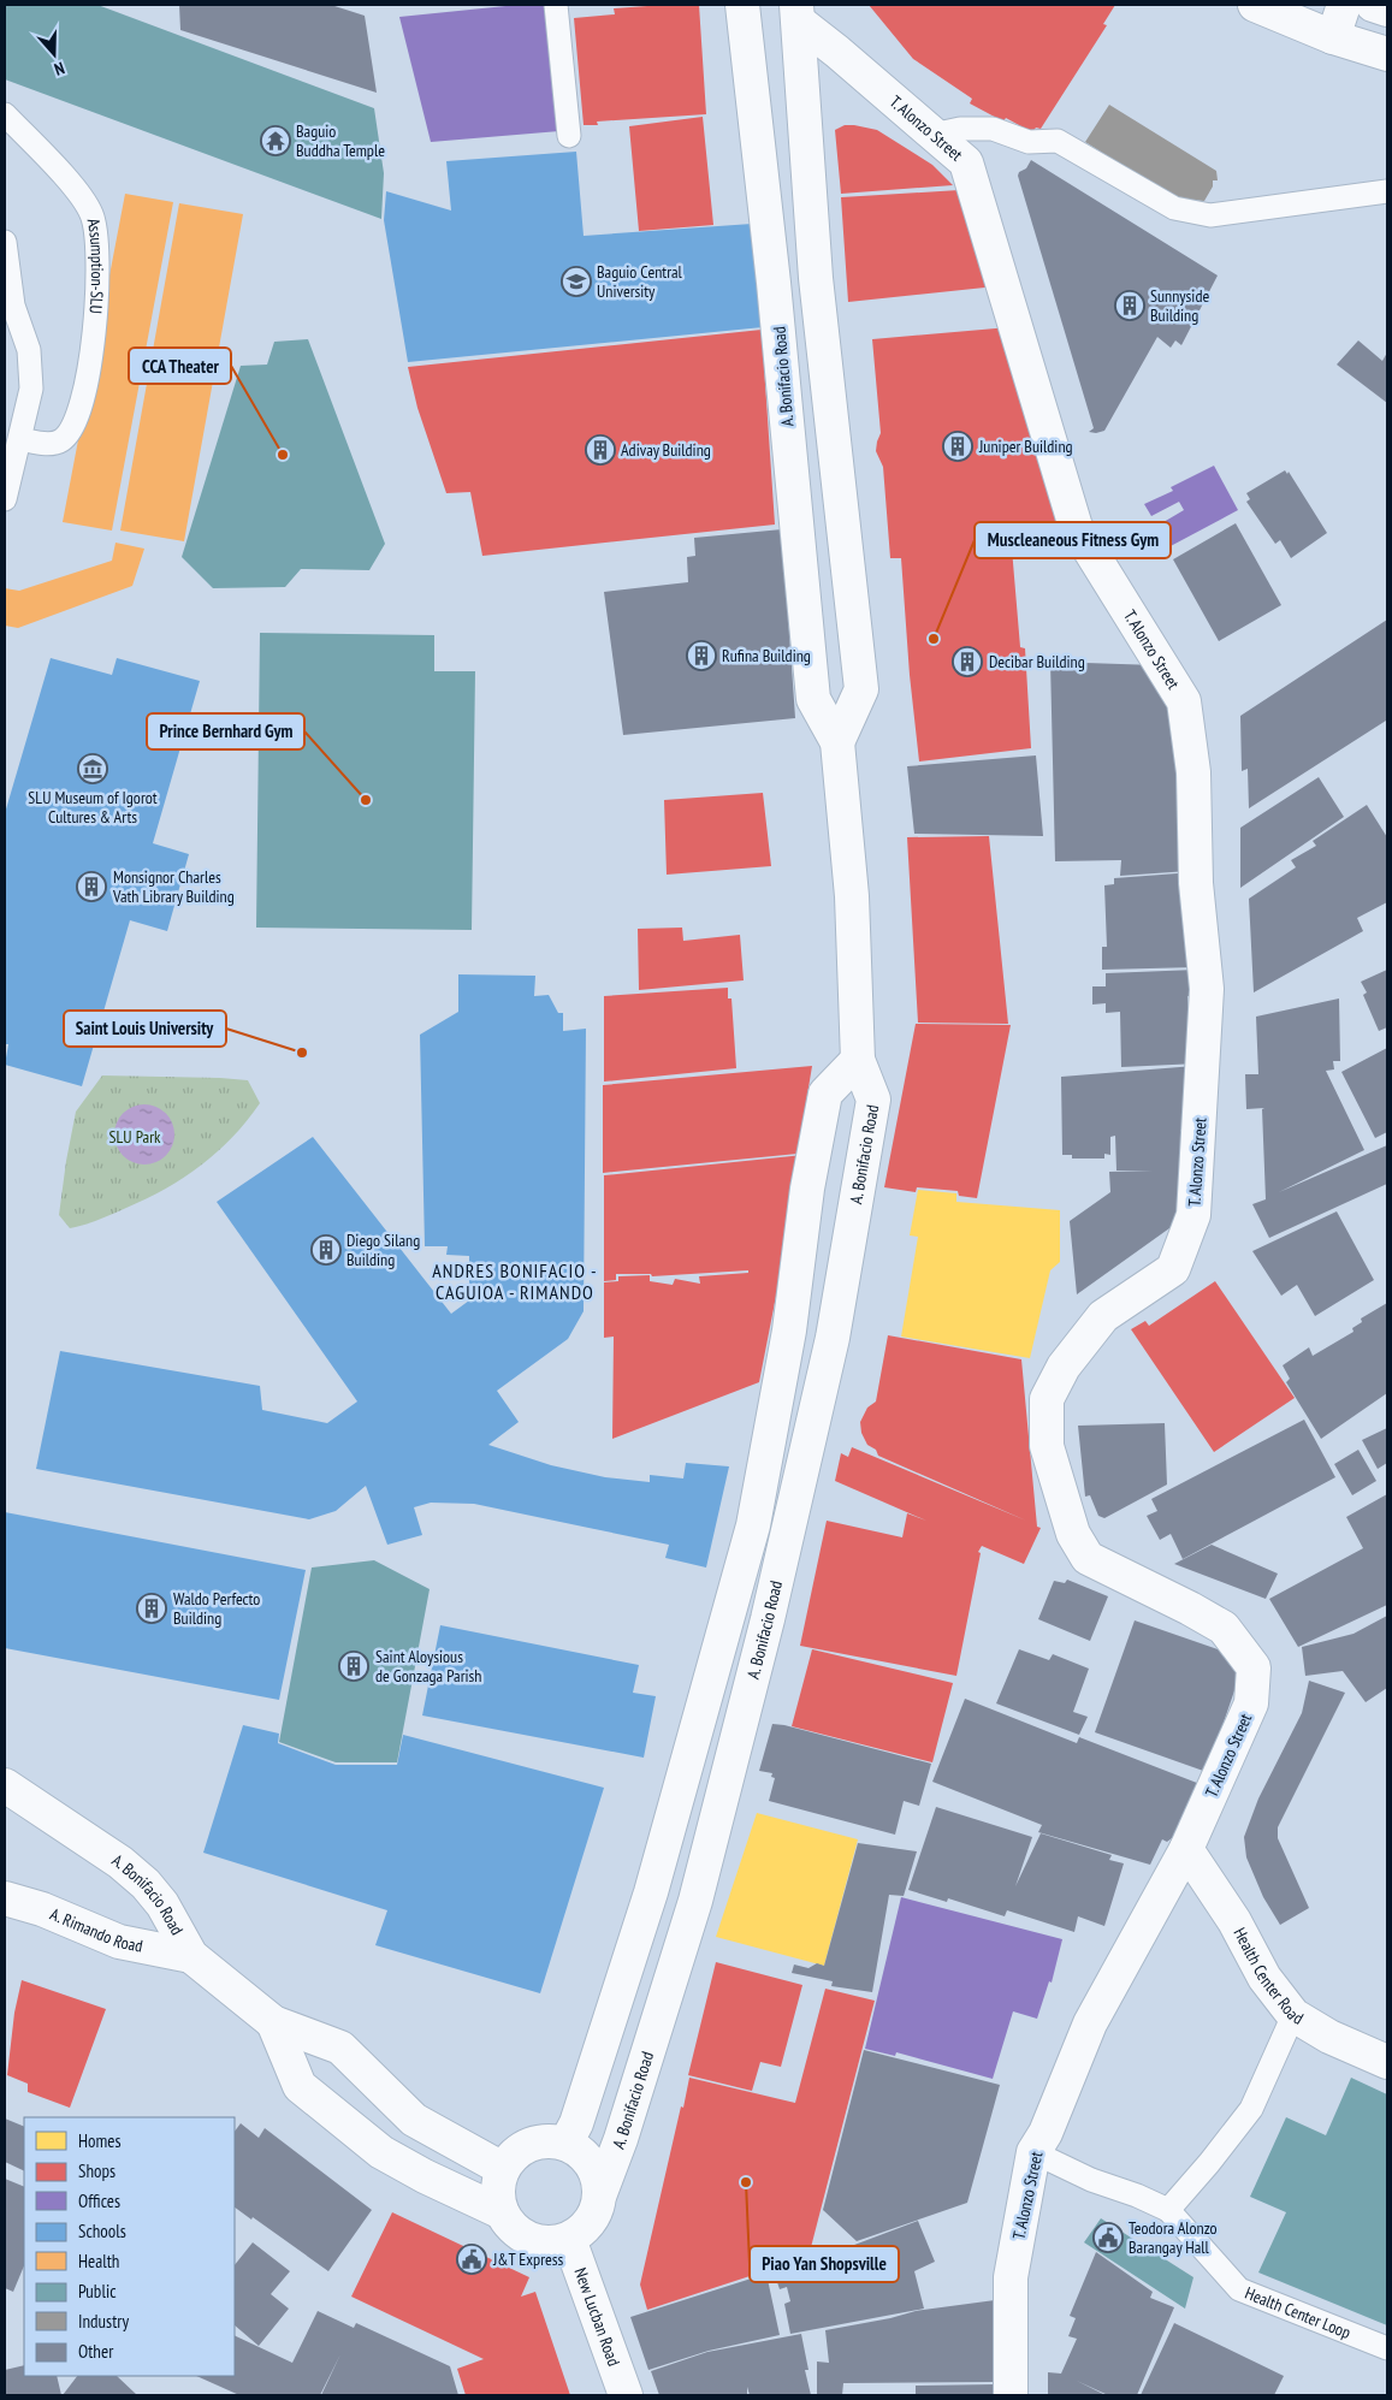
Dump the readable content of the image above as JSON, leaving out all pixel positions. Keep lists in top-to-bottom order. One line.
{"streets":{"main road":["T. Alonzo Street","A. Bonifacio Road","A. Rimando Road","Health Center Road","New Lucban Road"],"lane":["Assumption-SLU","Health Center Loop"]},"crossings":[["T. Alonzo Street","A. Bonifacio Road"],["T. Alonzo Street","Health Center Road"],["T. Alonzo Street","Health Center Loop"],["A. Bonifacio Road","A. Rimando Road"],["A. Bonifacio Road","New Lucban Road"]],"districts":["ANDRES BONIFACIO - CAGUIOA - RIMANDO"],"parks":["SLU Park"],"places":{"temple":["Baguio Buddha Temple"],"school or university":["Baguio Central University"],"building":["Sunnyside Building","Juniper Building","Adivay Building","Rufina Building","Decibar Building","Monsignor Charles Vath Library Building","Diego Silang Building","Waldo Perfecto Building","Saint Aloysious de Gonzaga Parish"],"other":["CCA Theater","Muscleaneous Fitness Gym","Prince Bernhard Gym","Saint Louis University","Piao Yan Shopsville"],"museum":["SLU Museum of Igorot Cultures & Arts"],"public building":["Teodora Alonzo Barangay Hall","J&T Express"]},"legend":["Homes","Shops","Offices","Schools","Health","Public","Industry","Other"],"north":"bottom"}
